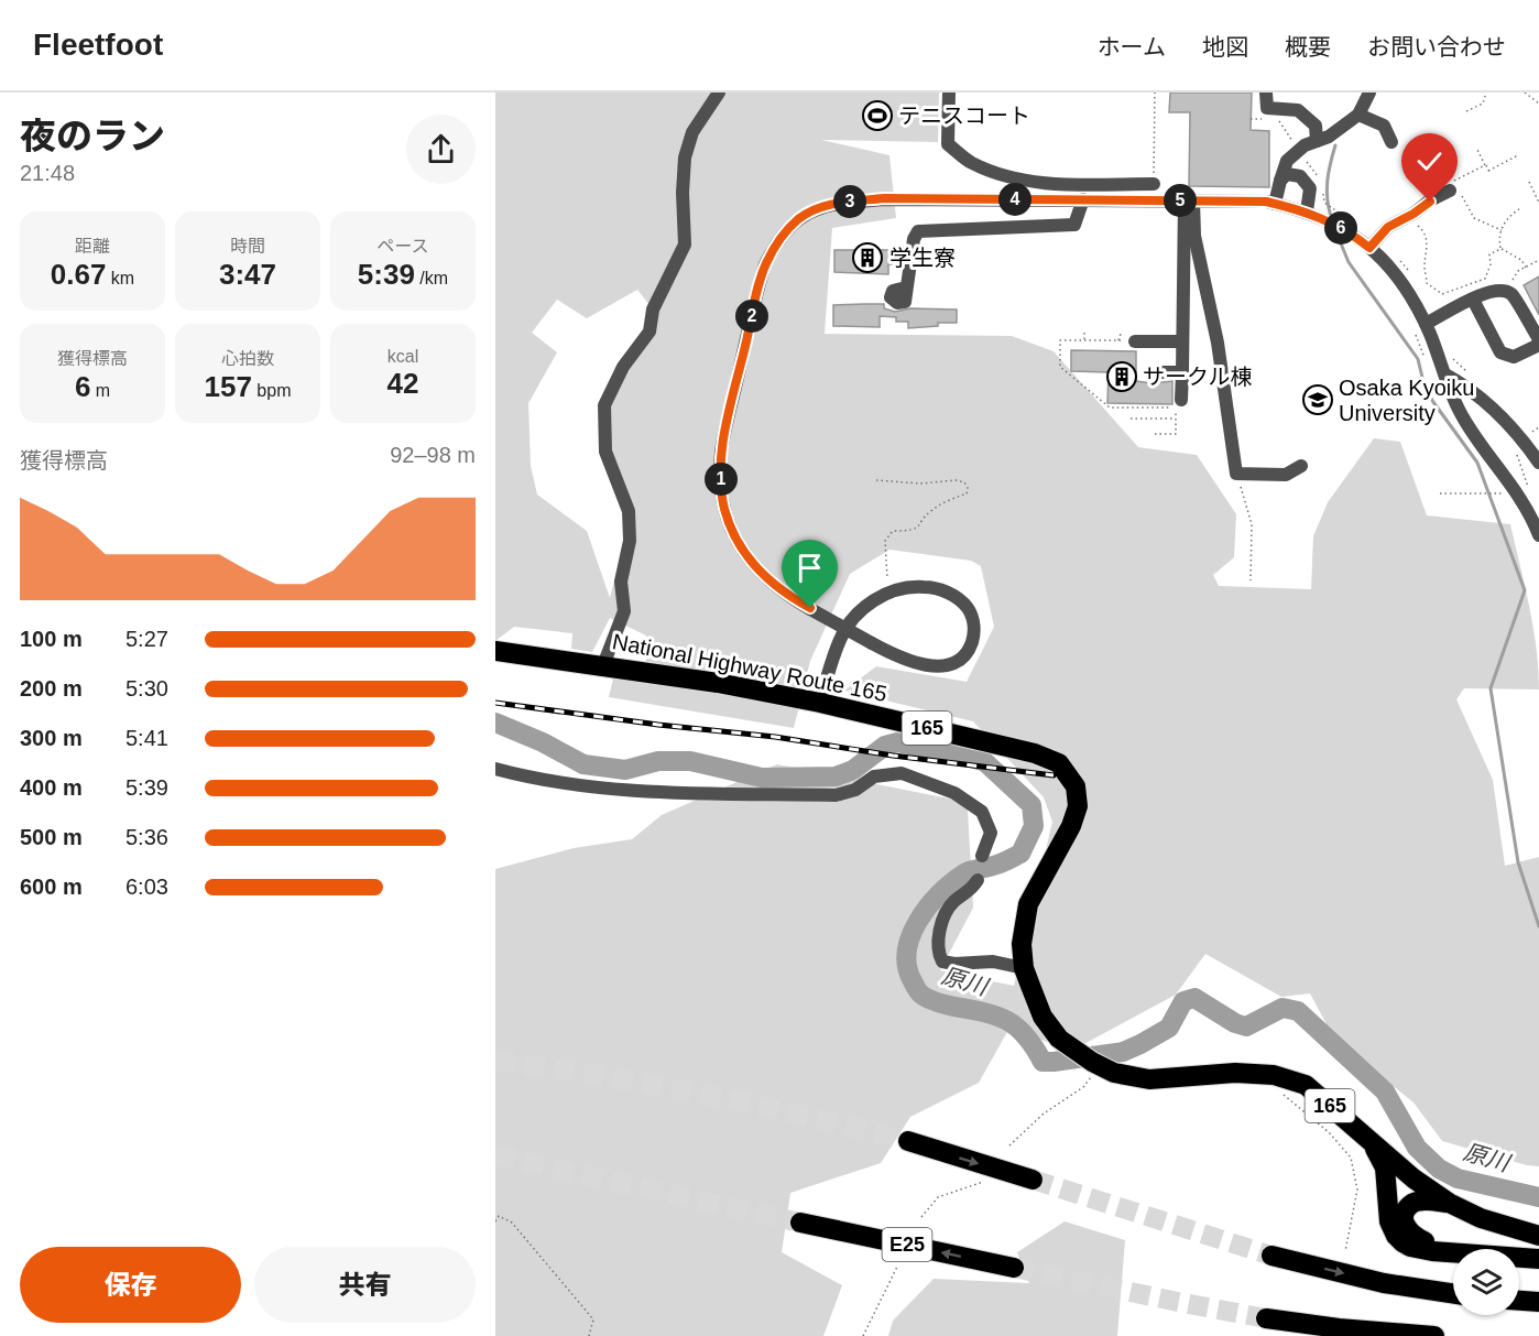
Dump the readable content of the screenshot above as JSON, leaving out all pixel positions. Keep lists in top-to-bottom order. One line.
{"streets":{"highway":["National Highway Route 165","165","E25"]},"water":["原川"],"places":{"sports":["テニスコート"],"building":["学生寮","サークル棟"],"school or university":["Osaka Kyoiku University"]},"page":{"header":"Fleetfoot","nav":["ホーム","地図","概要","お問い合わせ"],"heading":["夜のラン","21:48"],"pins":["4","5","3","6","2","1"],"stats":[["距離","0.67 km"],["時間","3:47"],["ペース","5:39 /km"],["獲得標高","6 m"],["心拍数","157 bpm"],["kcal","42"]],"chart":["獲得標高","92–98 m"],"list":[{"name":"100 m","note":"5:27"},{"name":"200 m","note":"5:30"},{"name":"300 m","note":"5:41"},{"name":"400 m","note":"5:39"},{"name":"500 m","note":"5:36"},{"name":"600 m","note":"6:03"}],"buttons":["保存","共有"]}}
